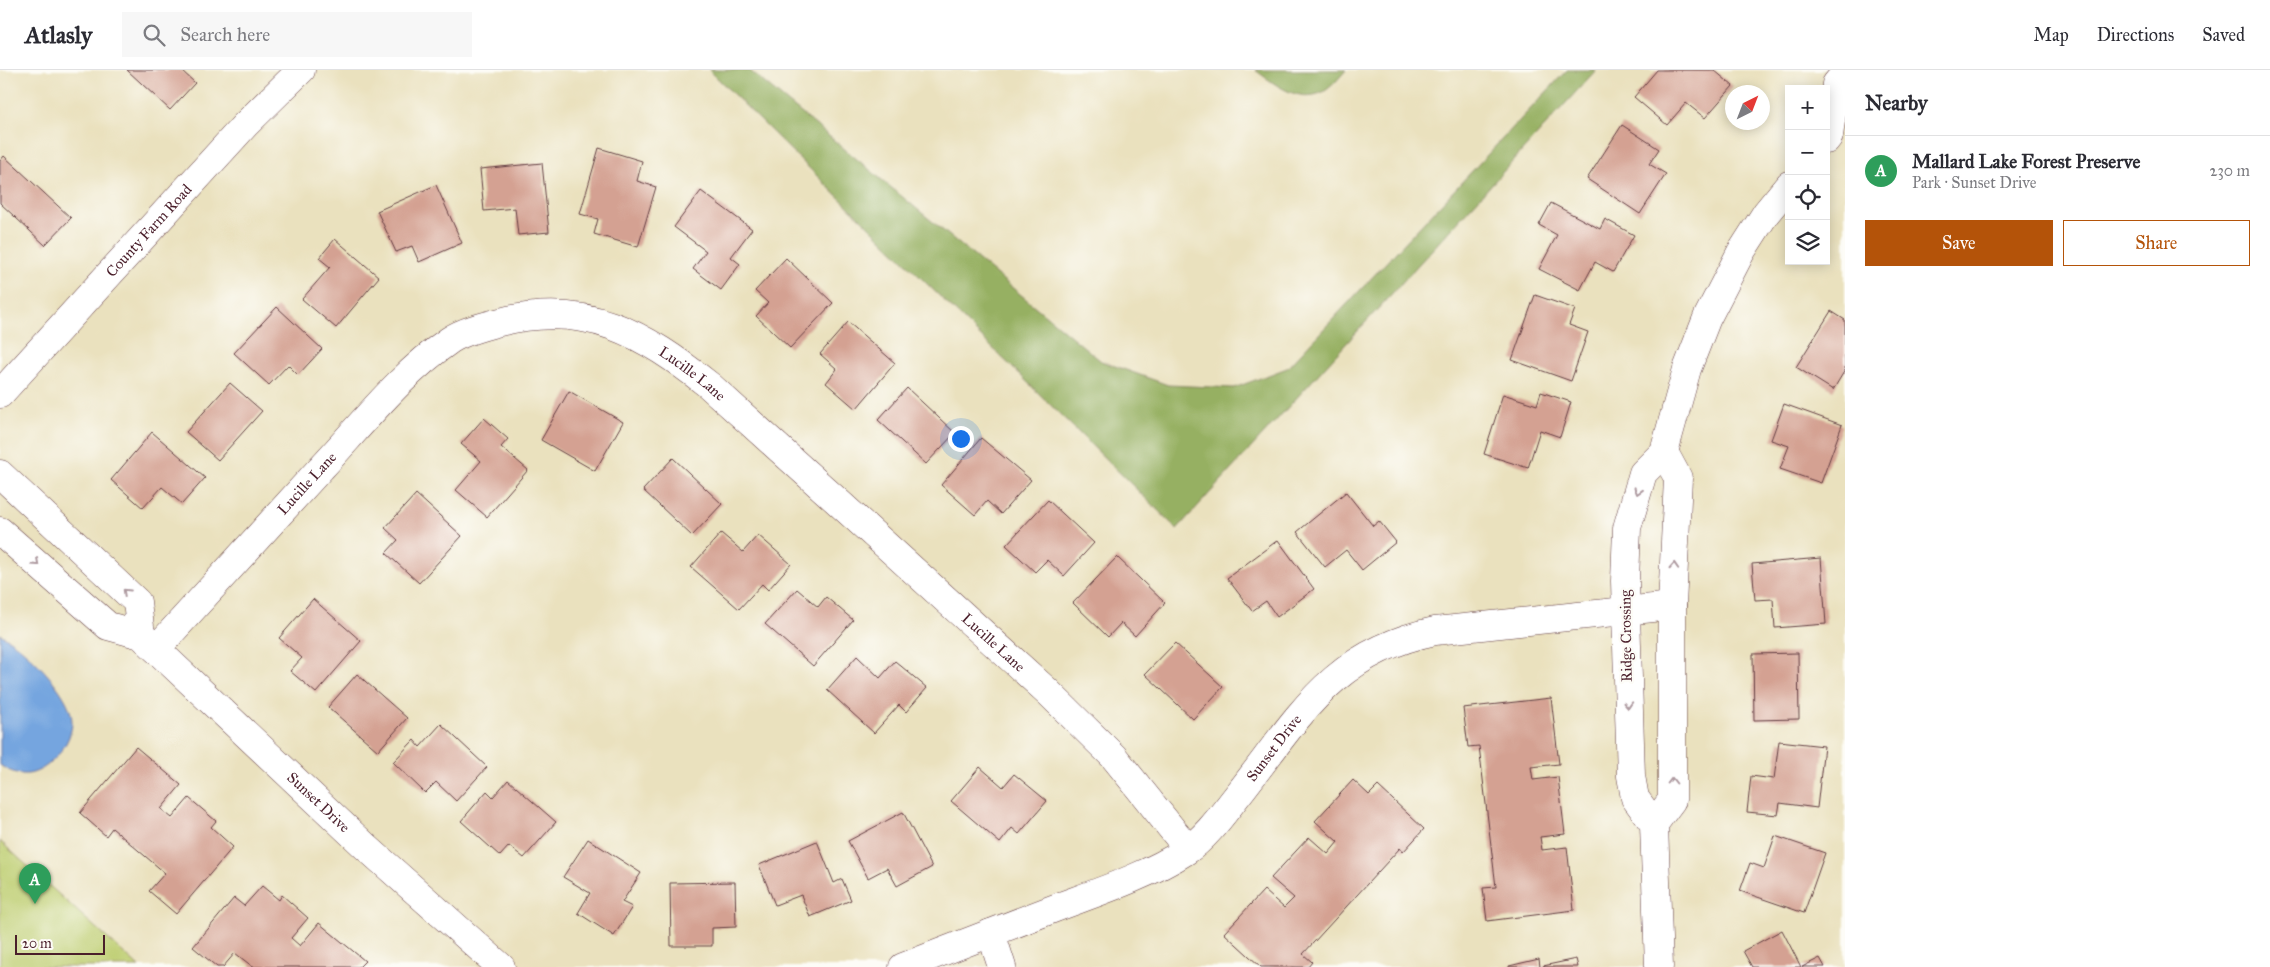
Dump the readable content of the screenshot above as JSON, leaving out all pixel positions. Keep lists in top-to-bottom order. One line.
{"streets":{"street":["County Farm Road","Lucille Lane","Ridge Crossing","Sunset Drive"]},"crossings":[["Lucille Lane","Sunset Drive"],["Ridge Crossing","Sunset Drive"]],"scale_bar":"20 m","north":"top right","page":{"header":"Atlasly","search":"Search here","nav":["Map","Directions","Saved"],"heading":"Nearby","map_buttons":["+","−"],"list":[{"mark":"A","name":"Mallard Lake Forest Preserve","note":"Park · Sunset Drive","value":"230 m"}],"buttons":["Save","Share"],"pins":"A","scale":"20 m"}}
